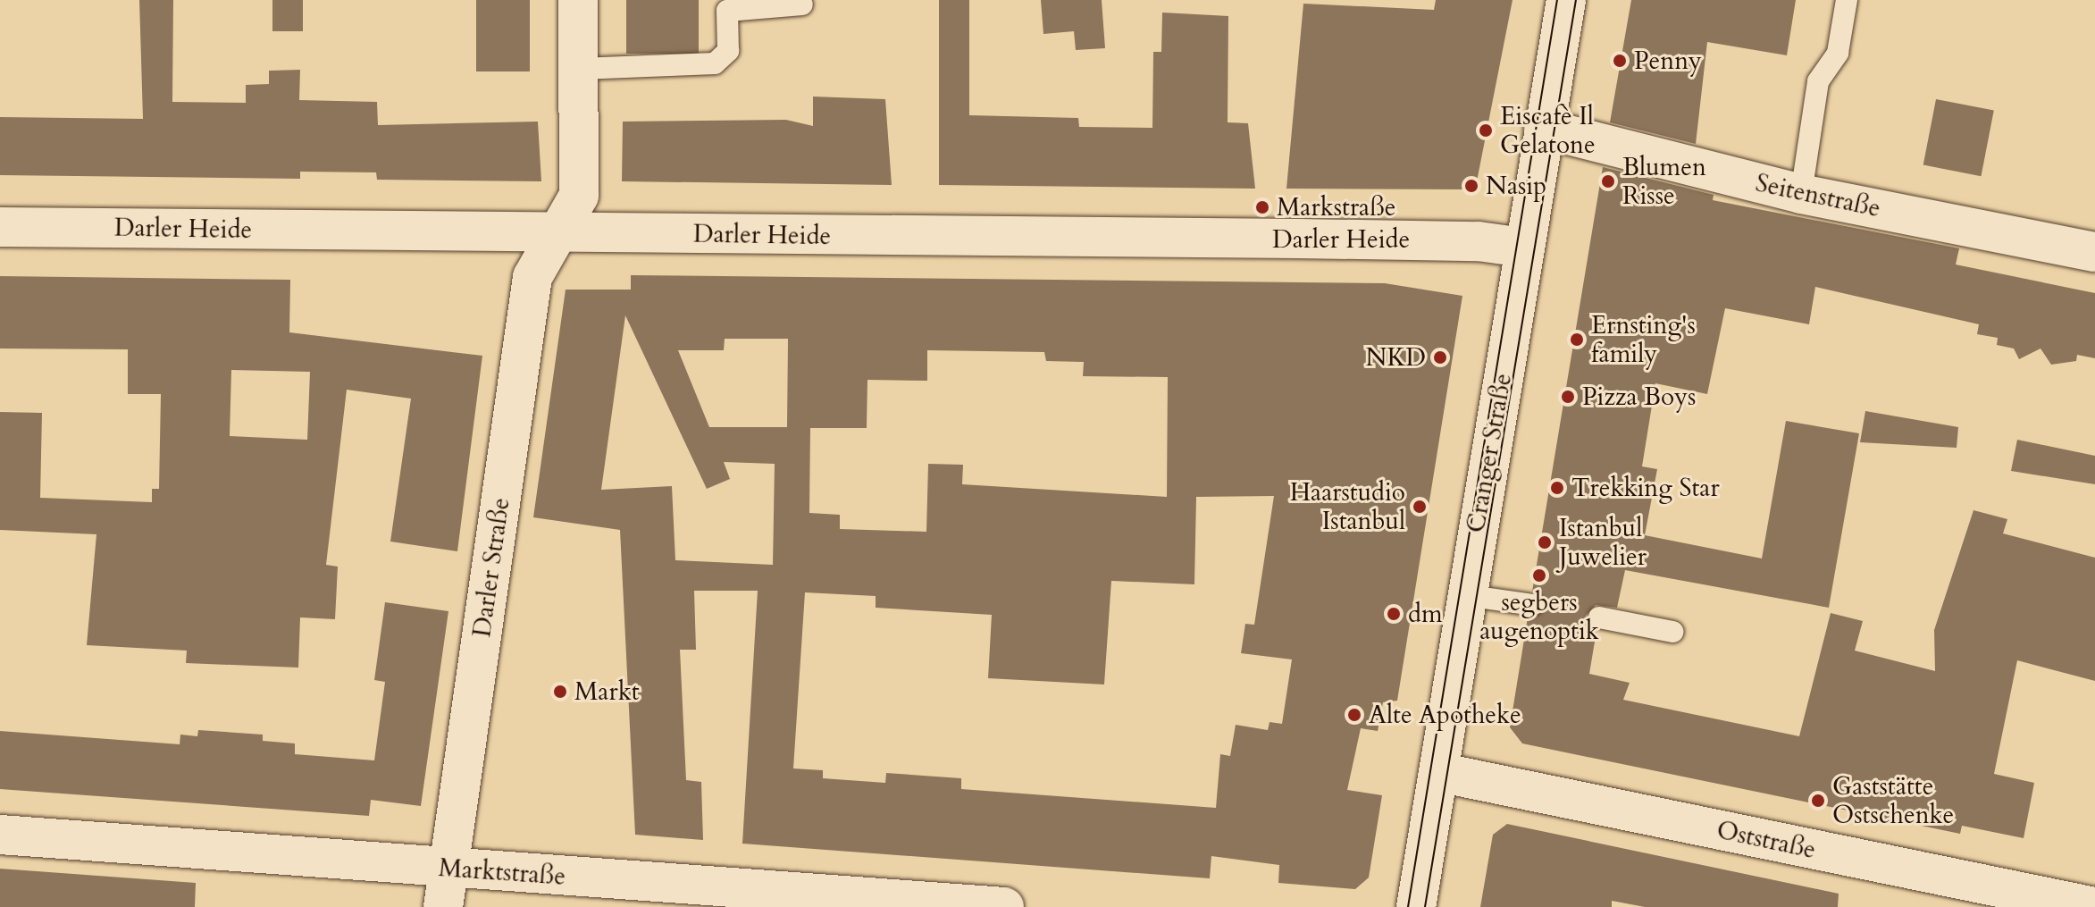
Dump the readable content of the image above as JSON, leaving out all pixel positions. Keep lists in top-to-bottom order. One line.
{"streets":{"street":["Seitenstraße","Darler Heide","Cranger Straße","Darler Straße","Oststraße","Marktstraße"]},"crossings":[["Seitenstraße","Cranger Straße"],["Darler Heide","Cranger Straße"],["Darler Heide","Darler Straße"],["Cranger Straße","Oststraße"],["Darler Straße","Marktstraße"]],"places":["Penny","Eiscafè Il Gelatone","Blumen Risse","Nasip","Markstraße","Ernsting's family","NKD","Pizza Boys","Trekking Star","Haarstudio Istanbul","Istanbul Juwelier","segbers augenoptik","dm","Markt","Alte Apotheke","Gaststätte Ostschenke"]}
